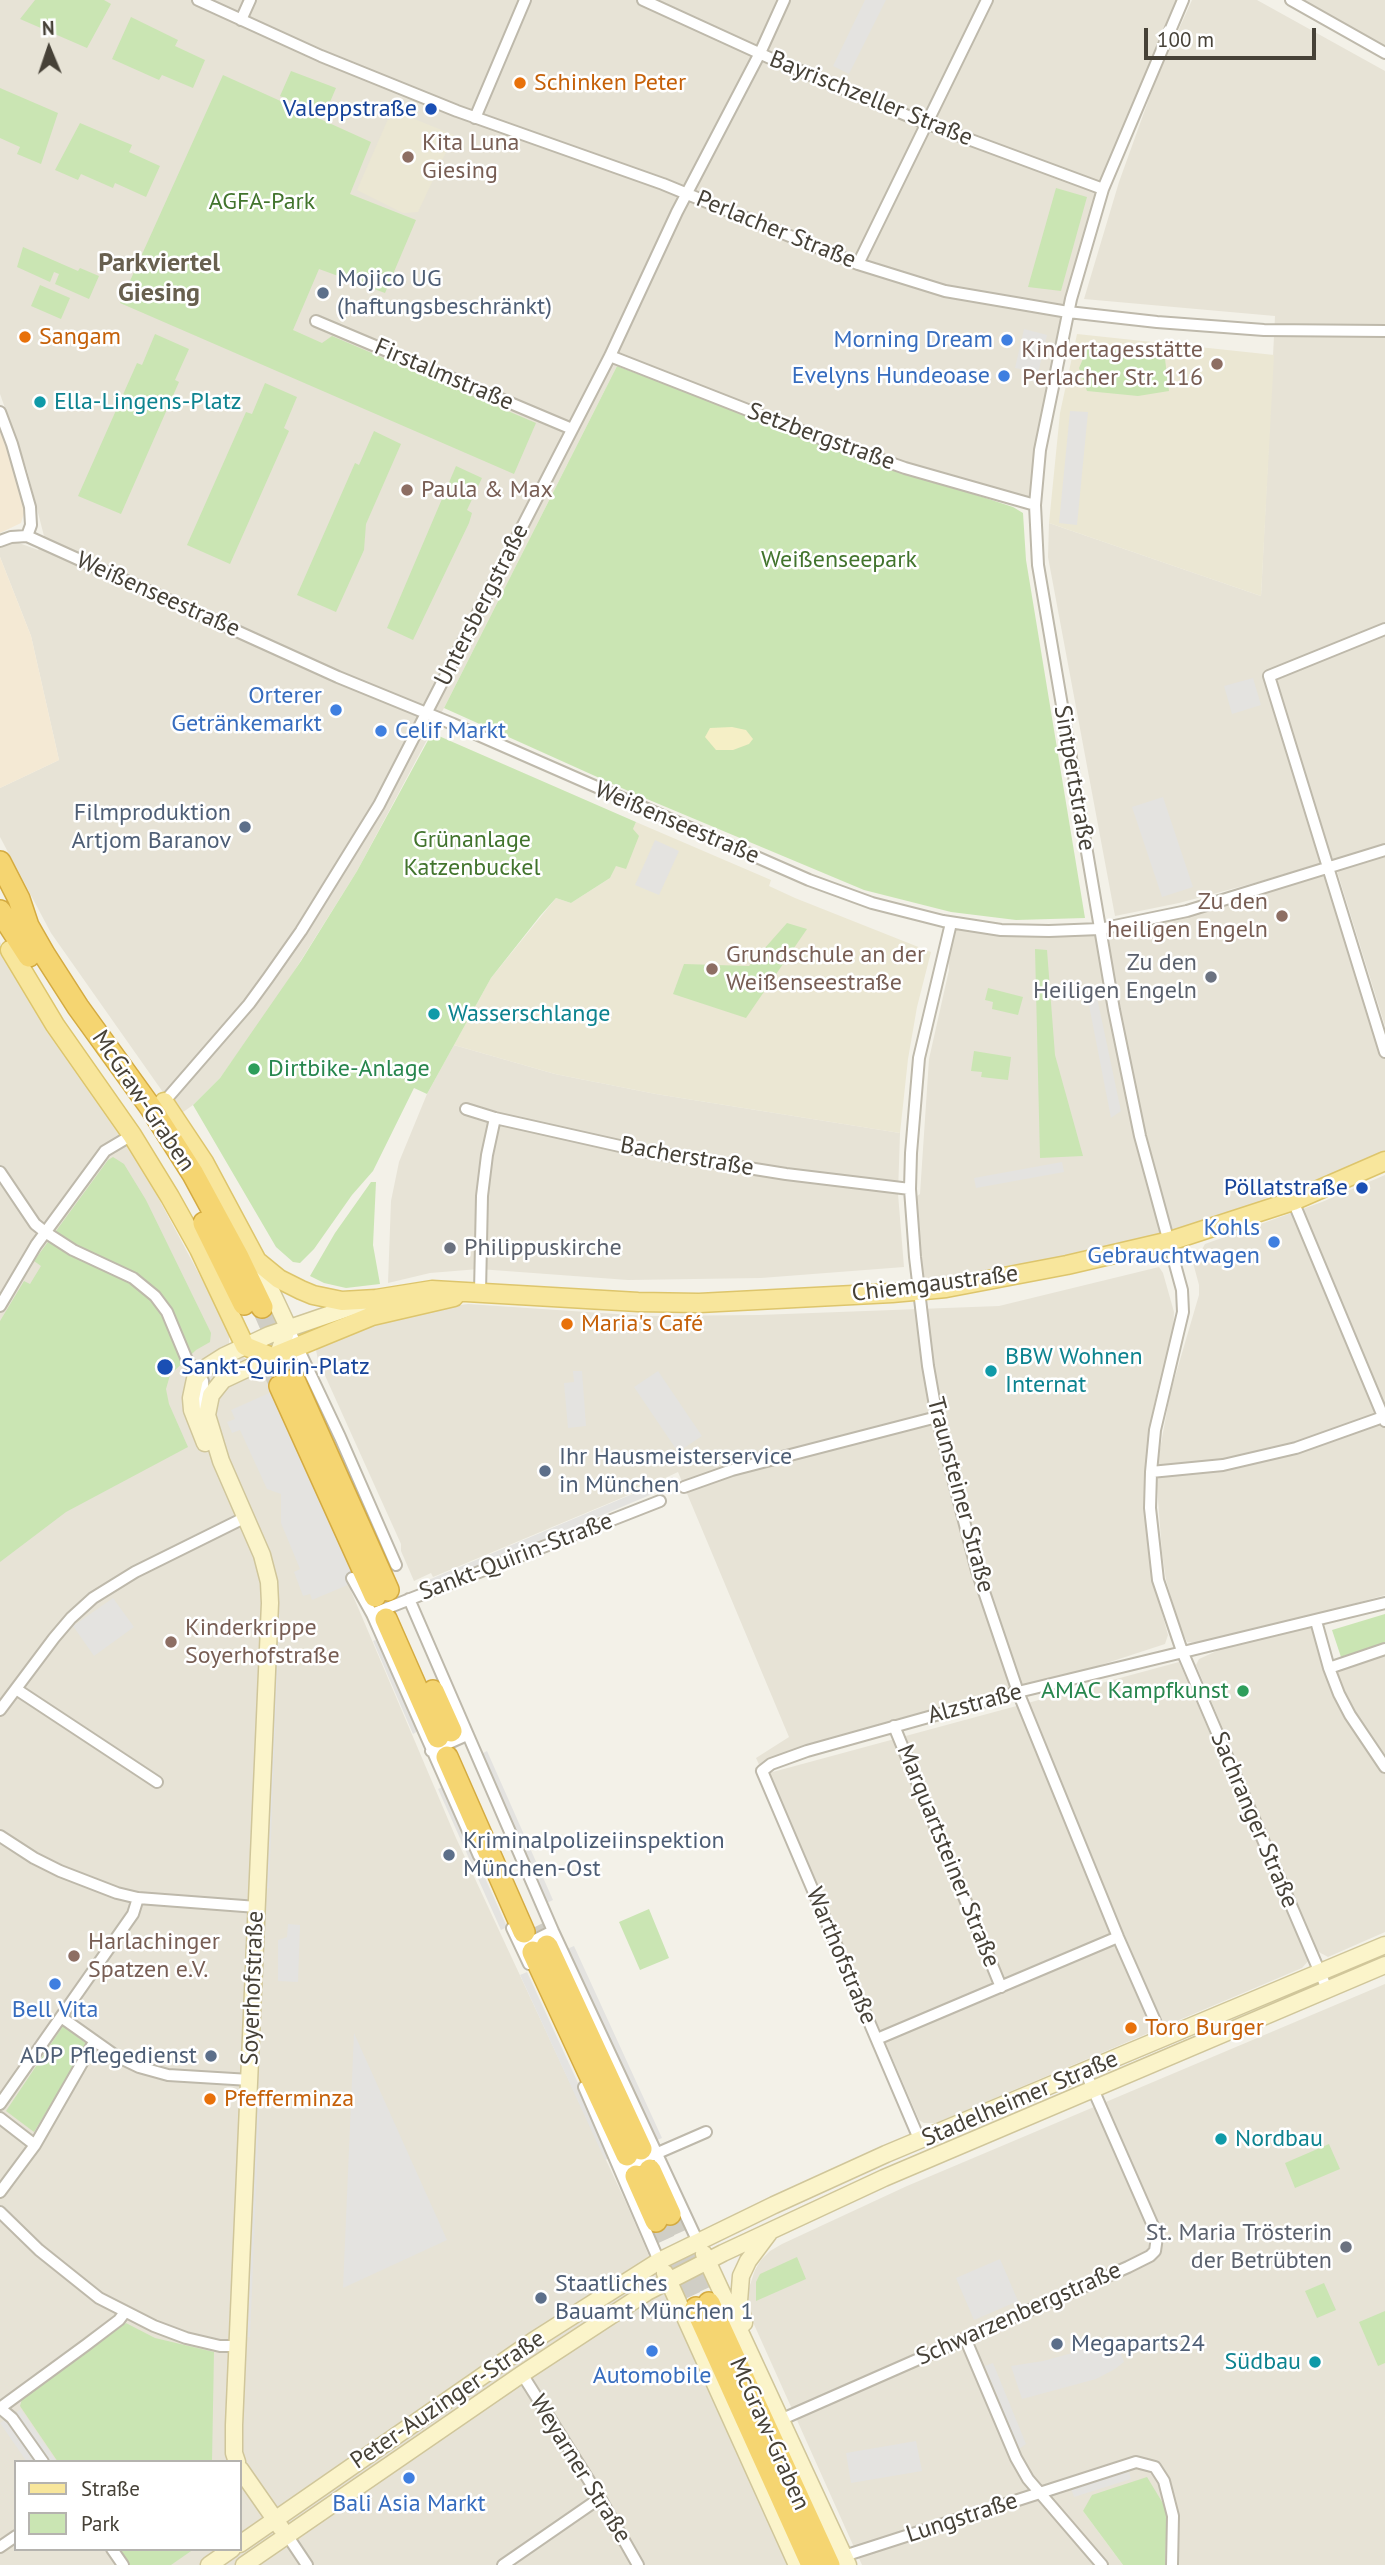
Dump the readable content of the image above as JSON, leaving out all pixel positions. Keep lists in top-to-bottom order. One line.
{"streets":{"highway":["McGraw-Graben"],"main road":["Chiemgaustraße","Soyerhofstraße","Stadelheimer Straße","Peter-Auzinger-Straße"],"street":["Bayrischzeller Straße","Perlacher Straße","Firstalmstraße","Setzbergstraße","Weißenseestraße","Untersbergstraße","Sintpertstraße","Bacherstraße","Traunsteiner Straße","Sankt-Quirin-Straße","Alzstraße","Sachranger Straße","Marquartsteiner Straße","Warthofstraße","Schwarzenbergstraße","Weyarner Straße","Lungstraße"]},"crossings":[["Bayrischzeller Straße","Untersbergstraße"],["Bayrischzeller Straße","Sintpertstraße"],["Perlacher Straße","Untersbergstraße"],["Perlacher Straße","Sintpertstraße"],["Firstalmstraße","Untersbergstraße"],["Setzbergstraße","Untersbergstraße"],["Setzbergstraße","Sintpertstraße"],["Weißenseestraße","Untersbergstraße"],["Weißenseestraße","Sintpertstraße"],["Weißenseestraße","Traunsteiner Straße"],["Sintpertstraße","Chiemgaustraße"],["Sintpertstraße","Sachranger Straße"],["McGraw-Graben","Lungstraße"],["Bacherstraße","Traunsteiner Straße"],["Chiemgaustraße","Traunsteiner Straße"],["Chiemgaustraße","Sachranger Straße"],["Traunsteiner Straße","Alzstraße"],["Traunsteiner Straße","Stadelheimer Straße"],["Alzstraße","Sachranger Straße"],["Alzstraße","Marquartsteiner Straße"],["Alzstraße","Warthofstraße"],["Sachranger Straße","Stadelheimer Straße"],["Warthofstraße","Stadelheimer Straße"],["Stadelheimer Straße","Schwarzenbergstraße"],["Stadelheimer Straße","Peter-Auzinger-Straße"],["Peter-Auzinger-Straße","Weyarner Straße"]],"districts":["Parkviertel Giesing"],"parks":["AGFA-Park","Weißenseepark","Grünanlage Katzenbuckel"],"places":["Schinken Peter","Valeppstraße","Kita Luna Giesing","Mojico UG (haftungsbeschränkt)","Sangam","Morning Dream","Kindertagesstätte Perlacher Str. 116","Evelyns Hundeoase","Ella-Lingens-Platz","Paula & Max","Orterer Getränkemarkt","Celif Markt","Filmproduktion Artjom Baranov","Zu den heiligen Engeln","Grundschule an der Weißenseestraße","Zu den Heiligen Engeln","Wasserschlange","Dirtbike-Anlage","Pöllatstraße","Kohls Gebrauchtwagen","Philippuskirche","Maria's Café","Sankt-Quirin-Platz","BBW Wohnen Internat","Ihr Hausmeisterservice in München","Kinderkrippe Soyerhofstraße","AMAC Kampfkunst","Kriminalpolizeiinspektion München-Ost","Harlachinger Spatzen e.V.","Bell Vita","Toro Burger","ADP Pflegedienst","Pfefferminza","Nordbau","St. Maria Trösterin der Betrübten","Staatliches Bauamt München 1","Megaparts24","Automobile","Südbau","Bali Asia Markt"],"legend":["Straße","Park"],"scale_bar":"100 m","north":"top"}
